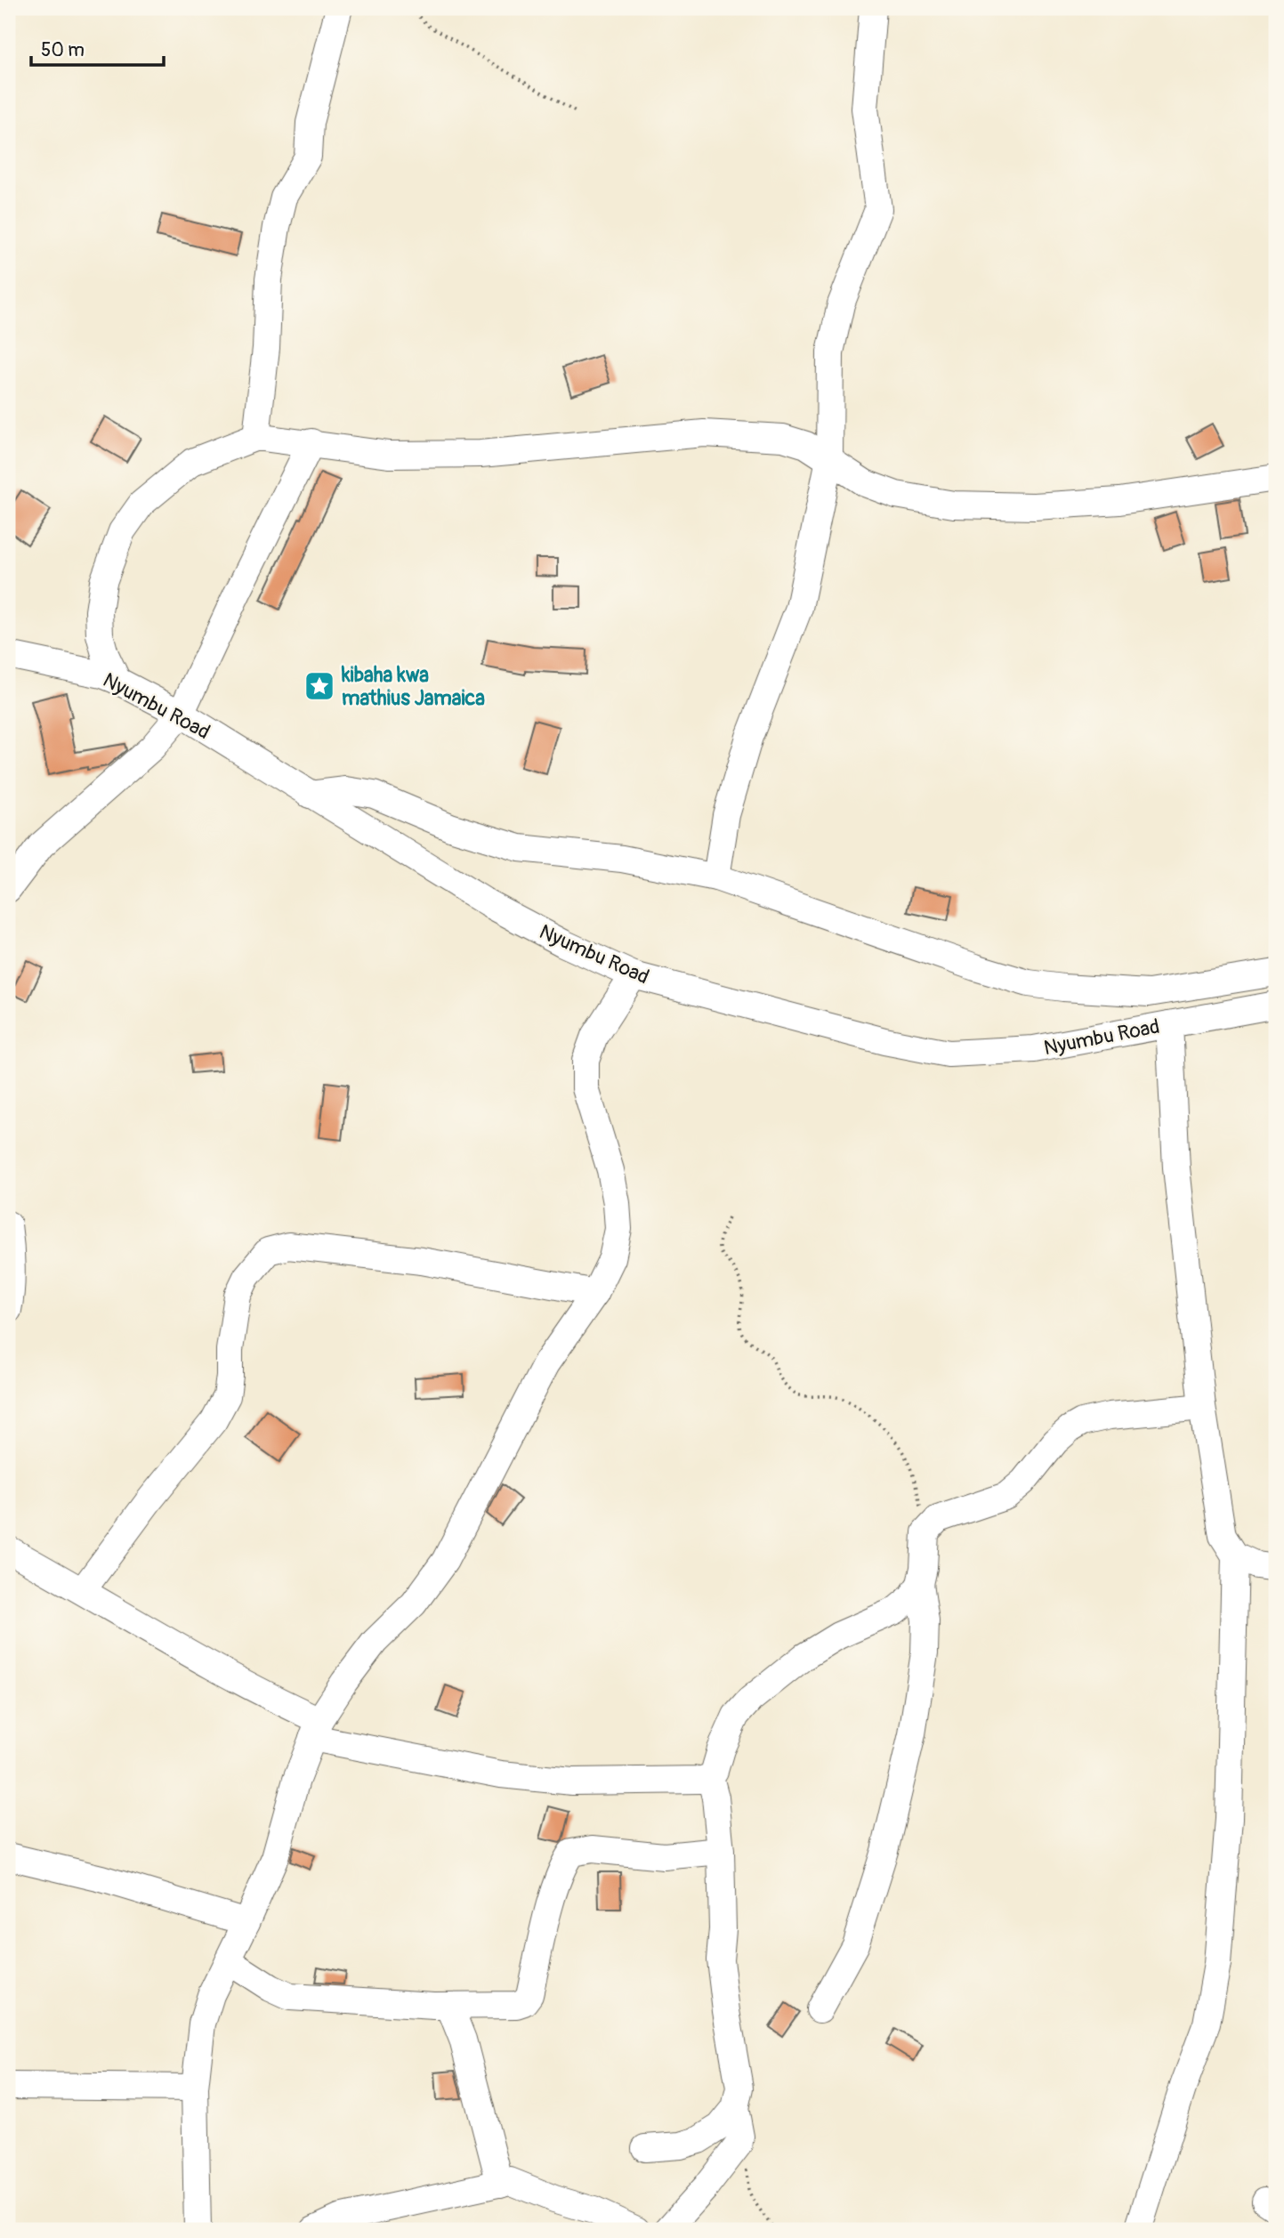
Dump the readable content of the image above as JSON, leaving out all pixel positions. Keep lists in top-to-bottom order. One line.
{"streets":{"street":["Nyumbu Road"]},"places":{"place":["kibaha kwa mathius Jamaica"]},"scale_bar":"50 m"}
